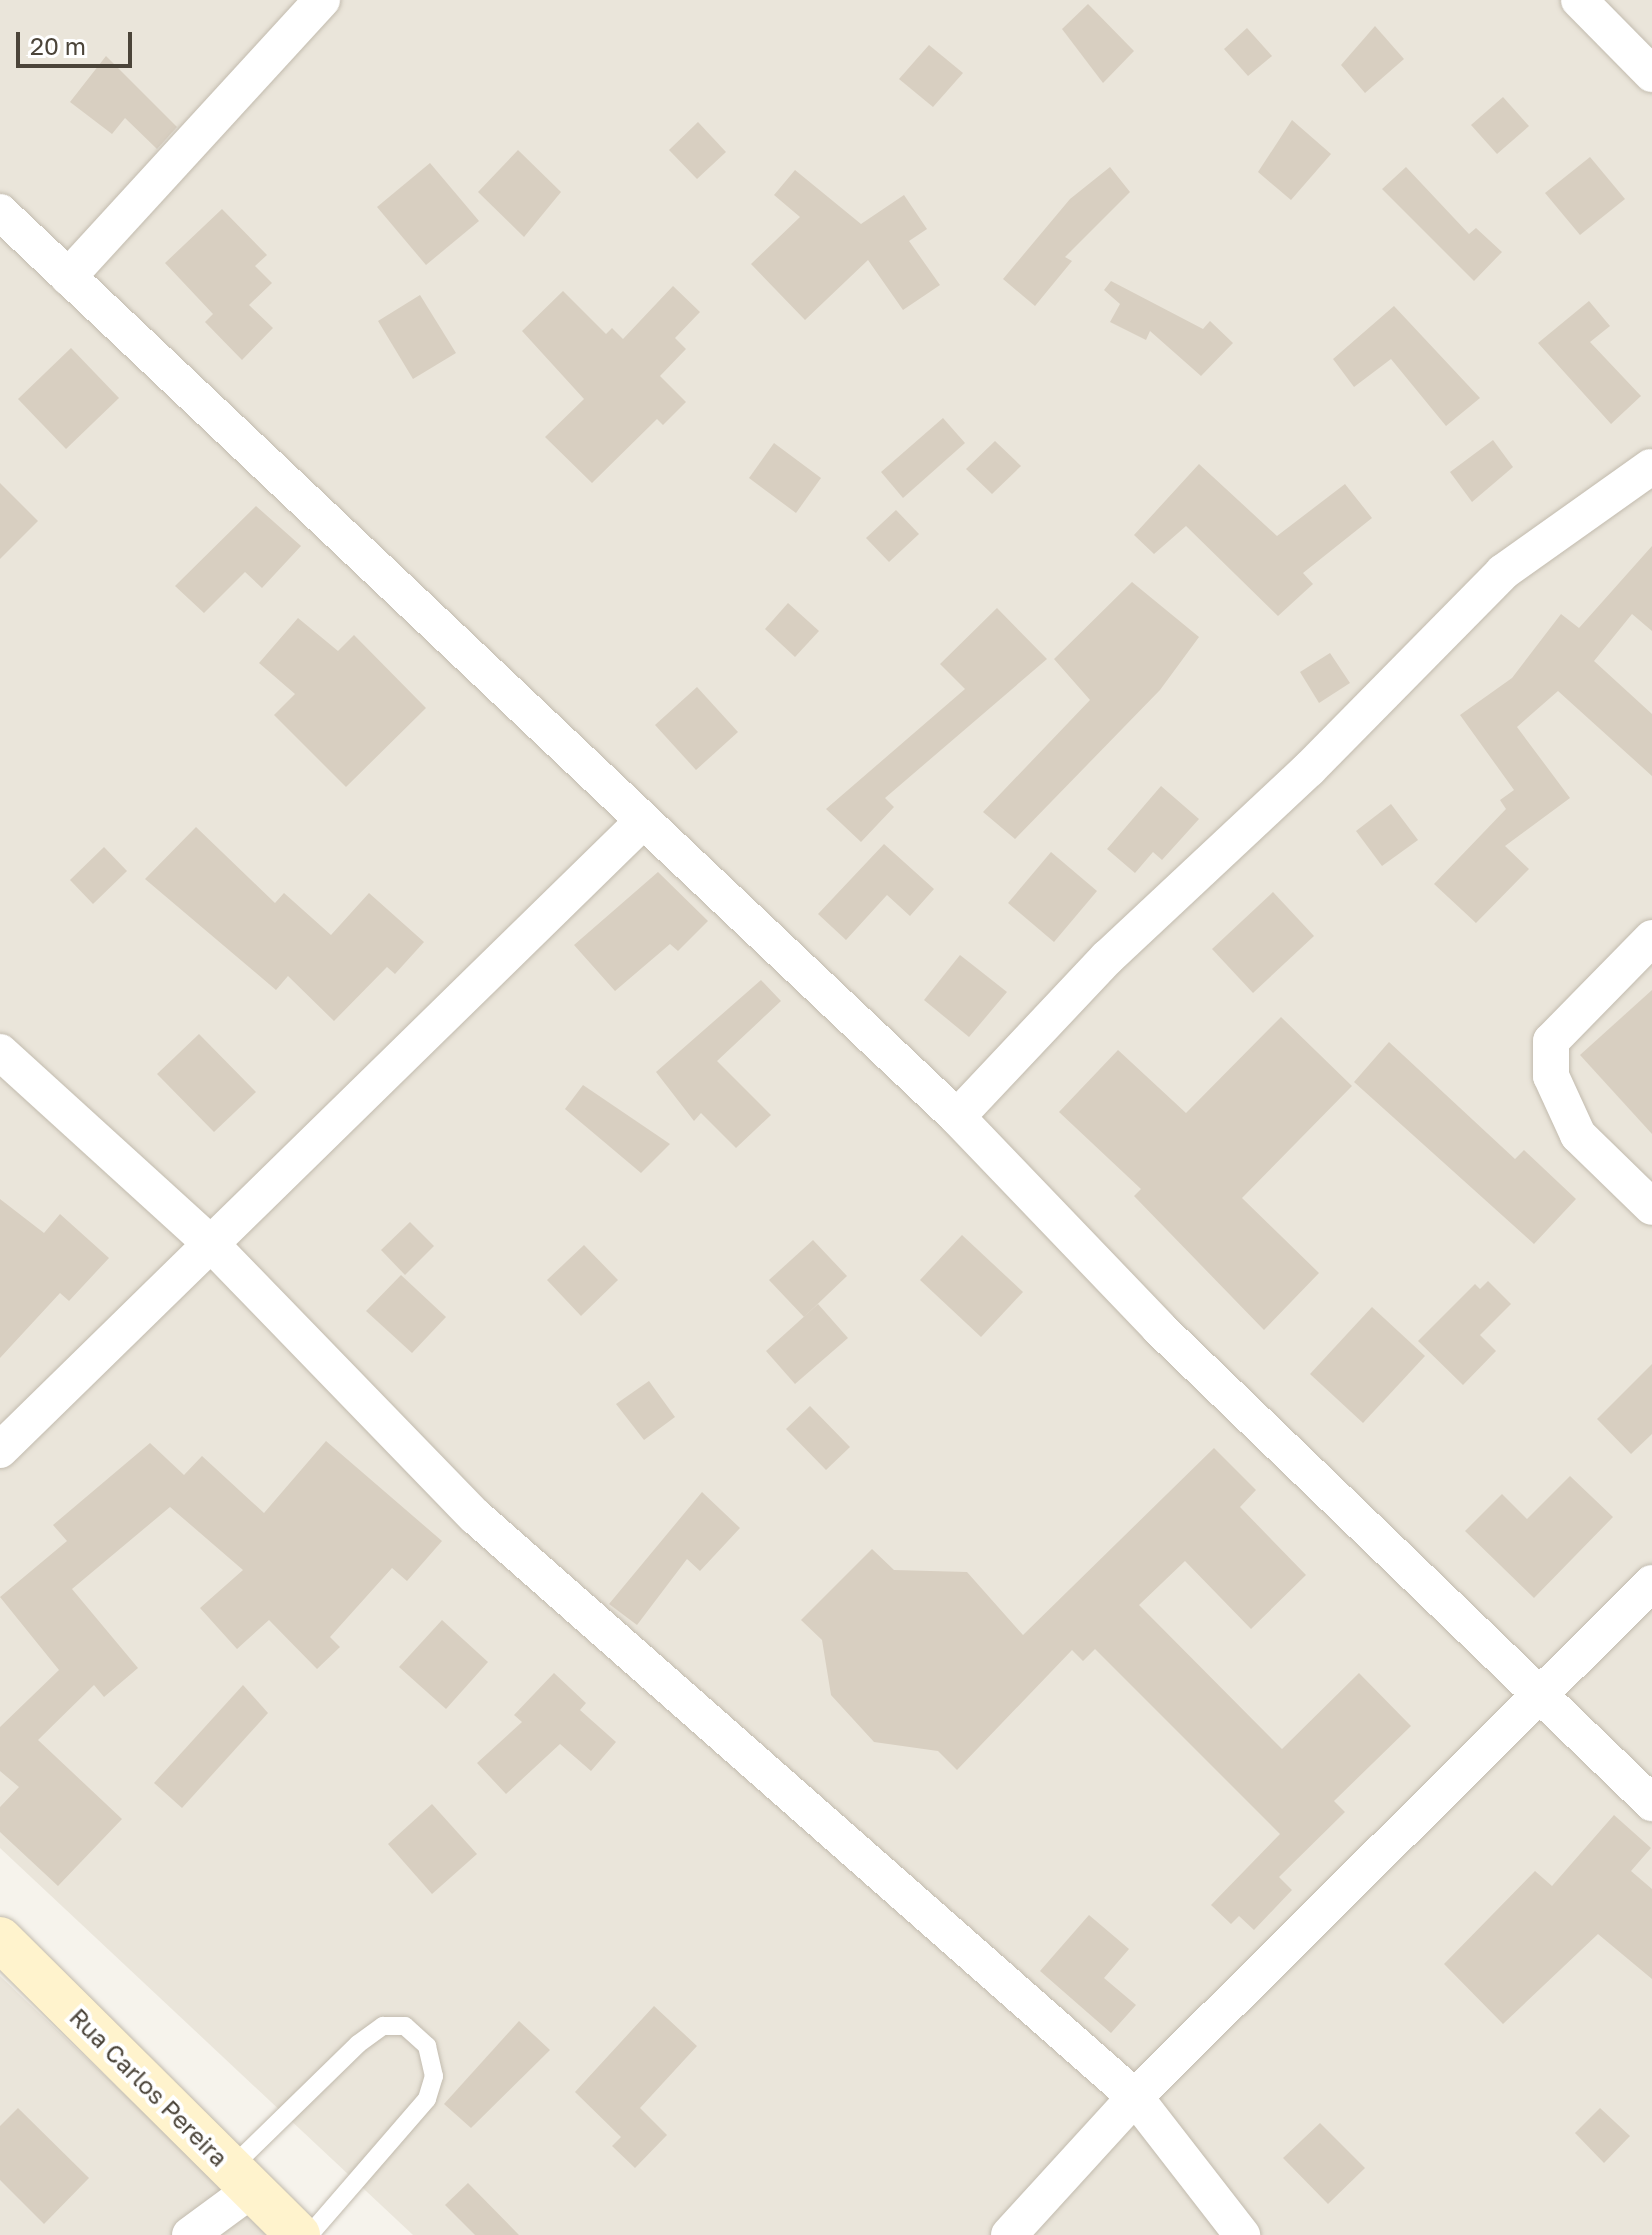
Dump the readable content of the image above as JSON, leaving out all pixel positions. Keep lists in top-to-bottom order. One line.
{"streets":{"main road":["Rua Carlos Pereira"]},"scale_bar":"20 m"}
